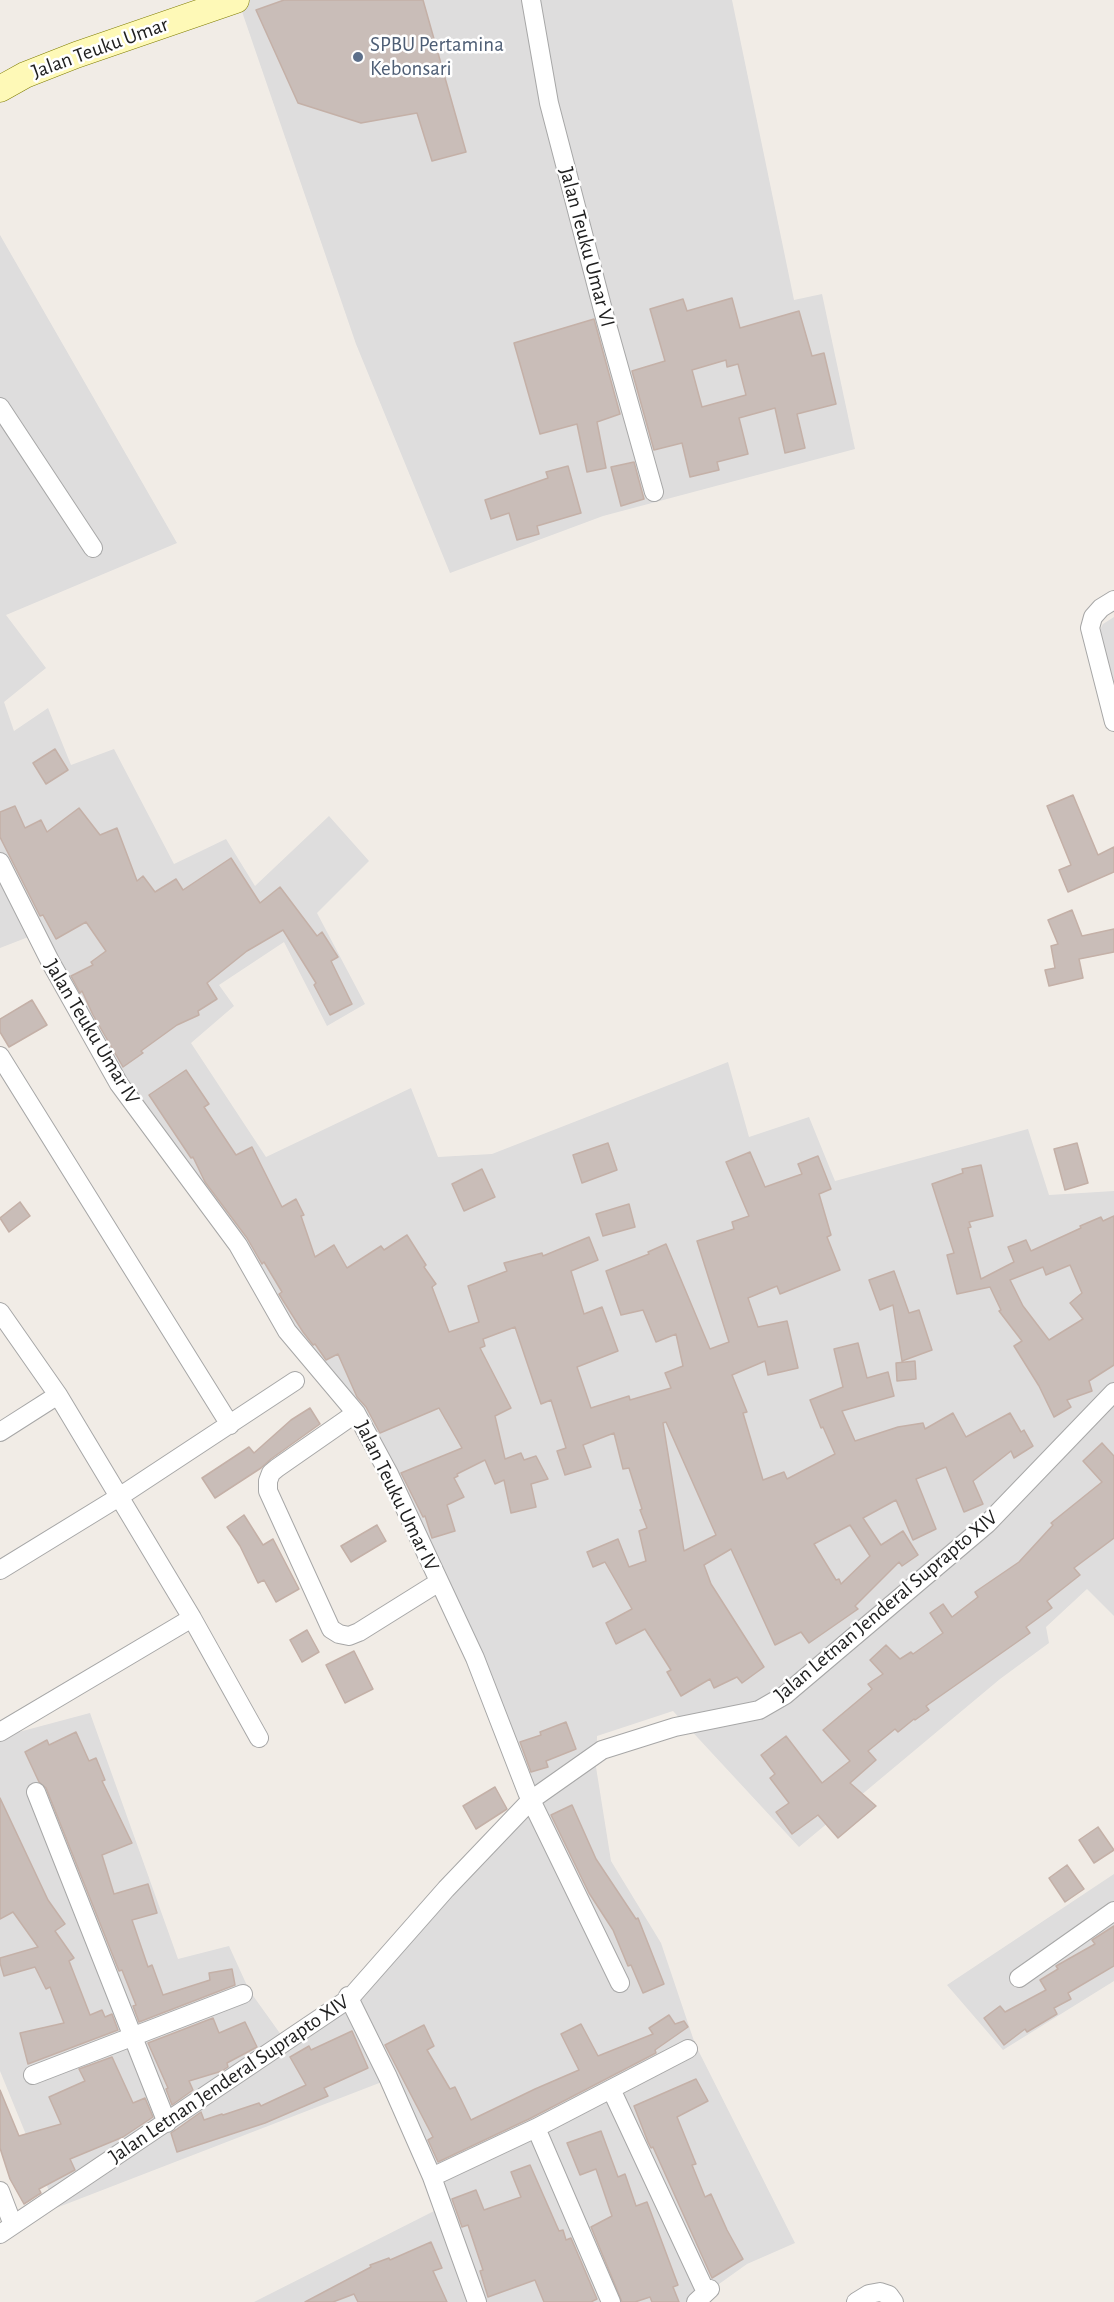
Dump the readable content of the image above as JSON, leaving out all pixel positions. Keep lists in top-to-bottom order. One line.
{"streets":{"street":["Jalan Teuku Umar","Jalan Teuku Umar VI","Jalan Teuku Umar IV","Jalan Letnan Jenderal Suprapto XIV"]},"crossings":[["Jalan Teuku Umar IV","Jalan Letnan Jenderal Suprapto XIV"]],"places":["SPBU Pertamina Kebonsari"]}
